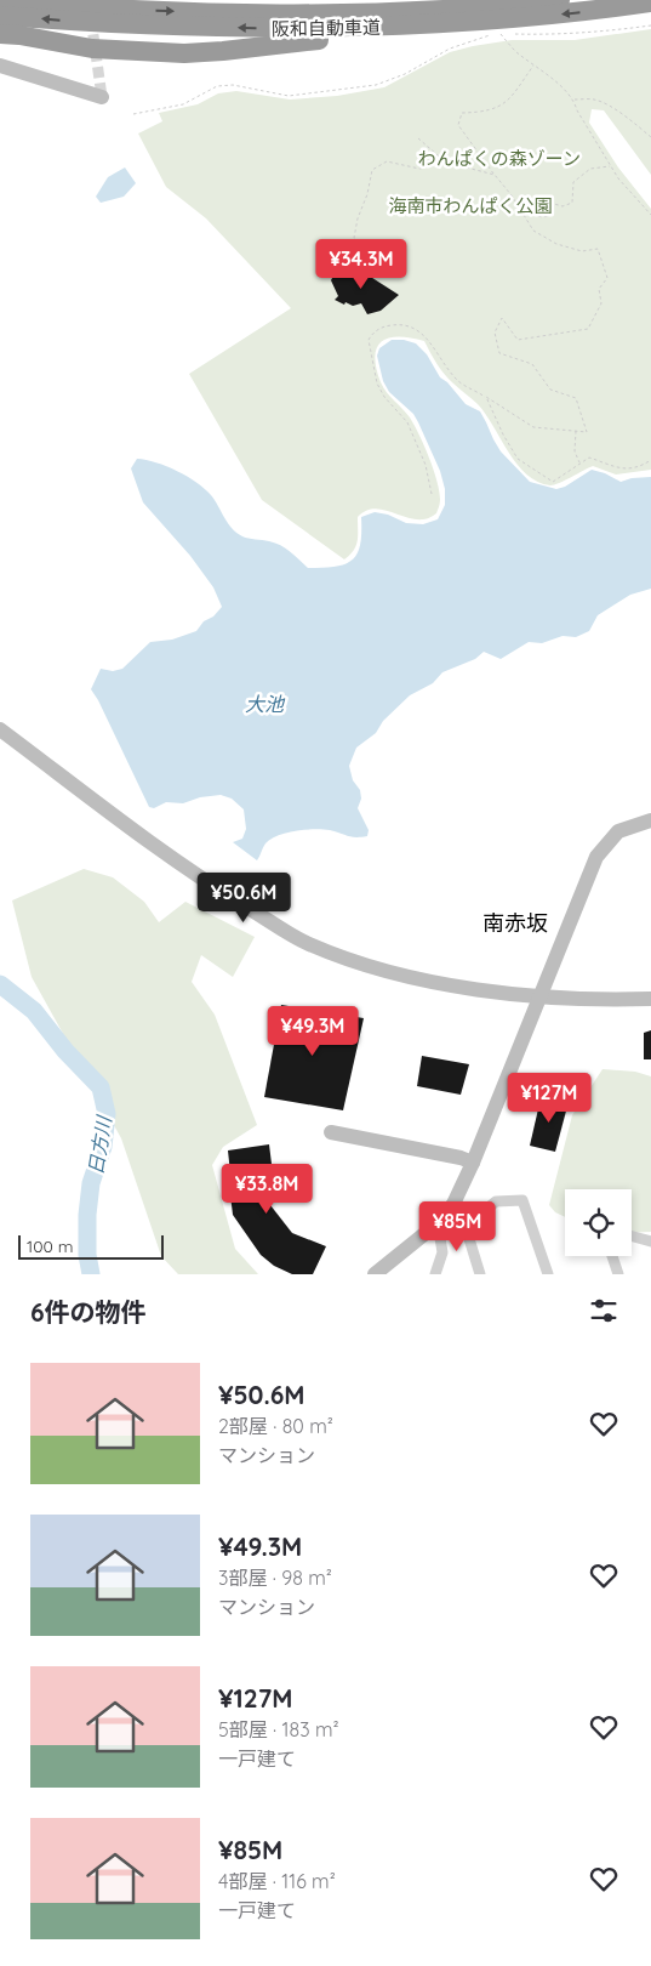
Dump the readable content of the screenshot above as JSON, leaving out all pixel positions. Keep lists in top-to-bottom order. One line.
{"streets":{"highway":["阪和自動車道"]},"districts":["南赤坂"],"water":["大池","日方川"],"parks":["わんぱくの森ゾーン","海南市わんぱく公園"],"scale_bar":"100 m","page":{"price":["¥34.3M","¥50.6M","¥49.3M","¥127M","¥33.8M","¥85M"],"scale":"100 m","heading":"6件の物件","list":[{"name":"¥50.6M","note":"2部屋 · 80 m² · マンション"},{"name":"¥49.3M","note":"3部屋 · 98 m² · マンション"},{"name":"¥127M","note":"5部屋 · 183 m² · 一戸建て"},{"name":"¥85M","note":"4部屋 · 116 m² · 一戸建て"}]}}
